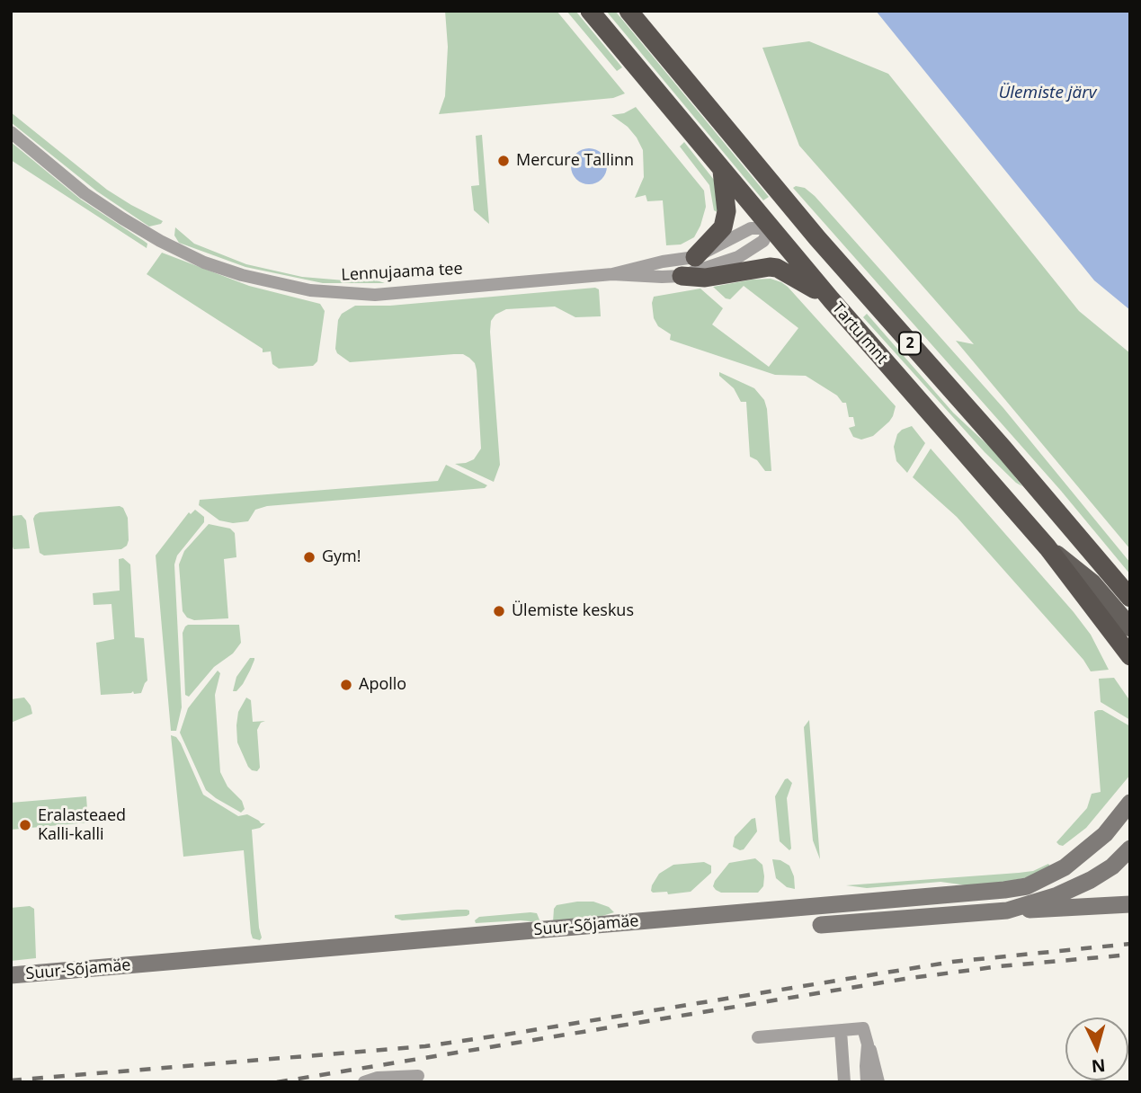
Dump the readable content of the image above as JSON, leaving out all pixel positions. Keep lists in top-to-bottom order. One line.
{"streets":{"highway":["Tartu mnt","2"],"main road":["Suur-Sõjamäe"],"street":["Lennujaama tee"]},"crossings":[["Lennujaama tee","Tartu mnt"]],"water":["Ülemiste järv"],"places":["Mercure Tallinn","Gym!","Ülemiste keskus","Apollo","Eralasteaed Kalli-kalli"],"north":"bottom"}
